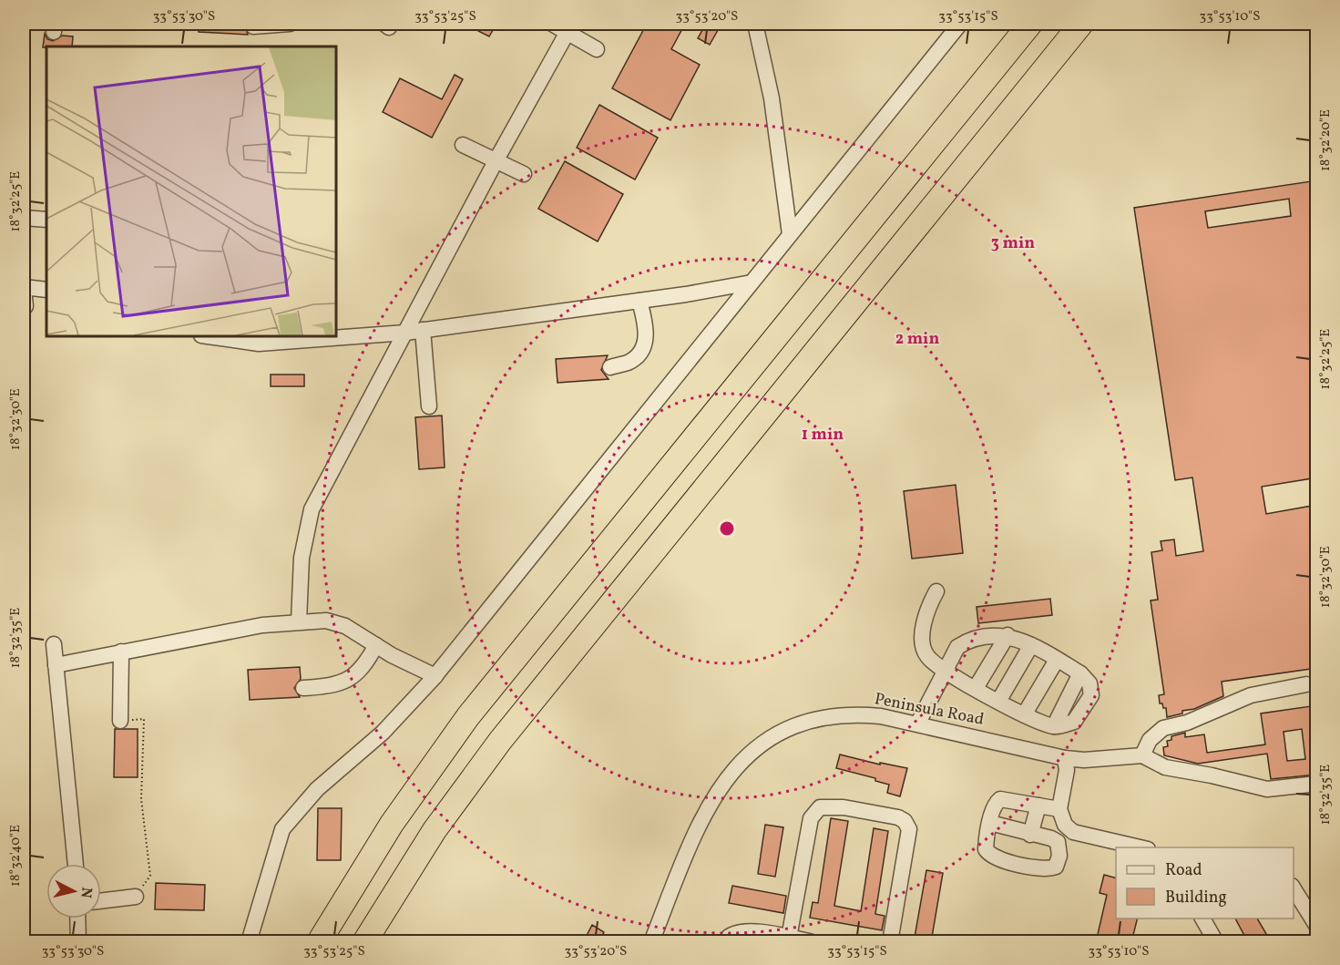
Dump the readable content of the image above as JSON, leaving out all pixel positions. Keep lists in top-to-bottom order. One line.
{"streets":{"street":["Peninsula Road"]},"legend":["Road","Building"],"north":"right","coordinates":["33°53'30\"S","33°53'25\"S","33°53'20\"S","33°53'15\"S","33°53'10\"S","18°32'20\"E","18°32'25\"E","18°32'30\"E","18°32'35\"E","18°32'40\"E"],"rings":["3 min","2 min","1 min"]}
